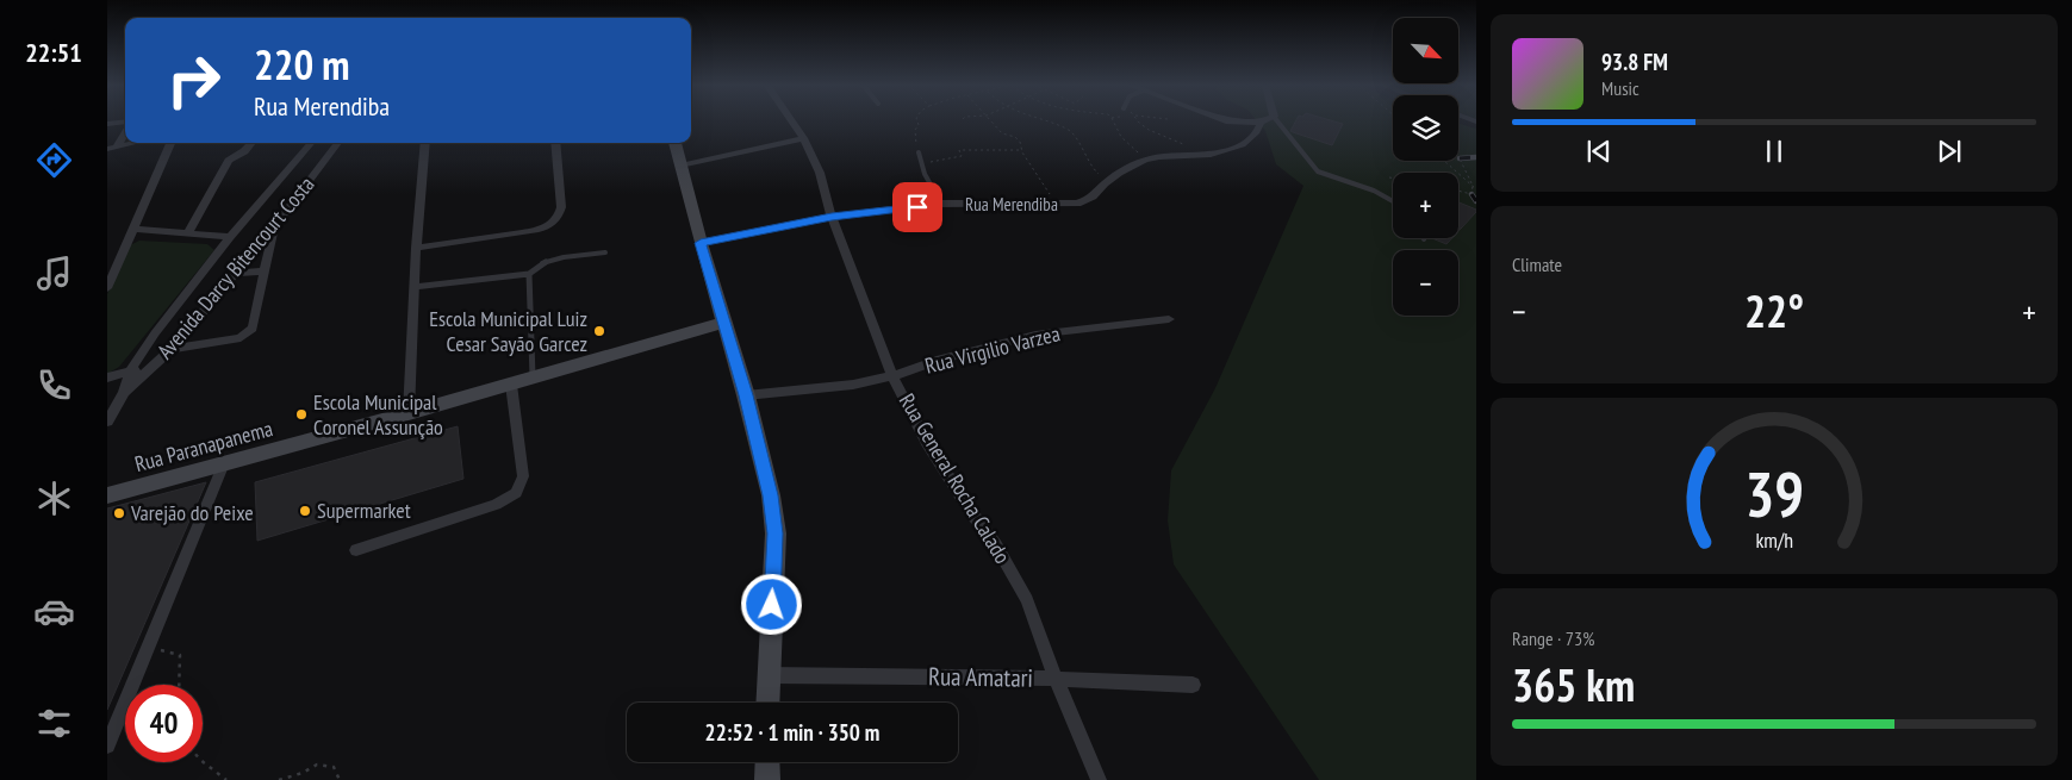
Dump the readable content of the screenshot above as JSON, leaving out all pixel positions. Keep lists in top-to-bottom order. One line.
{"streets":{"street":["Rua Merendiba","Avenida Darcy Bitencourt Costa","Rua Virgilio Varzea","Rua Paranapanema","Rua General Rocha Calado","Rua Amatari"]},"crossings":[["Rua Merendiba","Rua General Rocha Calado"],["Rua Virgilio Varzea","Rua General Rocha Calado"],["Rua General Rocha Calado","Rua Amatari"]],"places":["Escola Municipal Luiz Cesar Sayão Garcez","Escola Municipal Coronel Assunção","Supermarket","Varejão do Peixe"],"north":"bottom right","page":{"tabs":"22:51","map_buttons":["+","−"],"turn":["220 m","Rua Merendiba"],"song":["93.8 FM","Music"],"tile":["Climate",["Range · 73%","365 km"]],"heat":["−","22°","+"],"limit":"40","trip":"22:52 · 1 min · 350 m","gauge":["39","km/h"]}}
